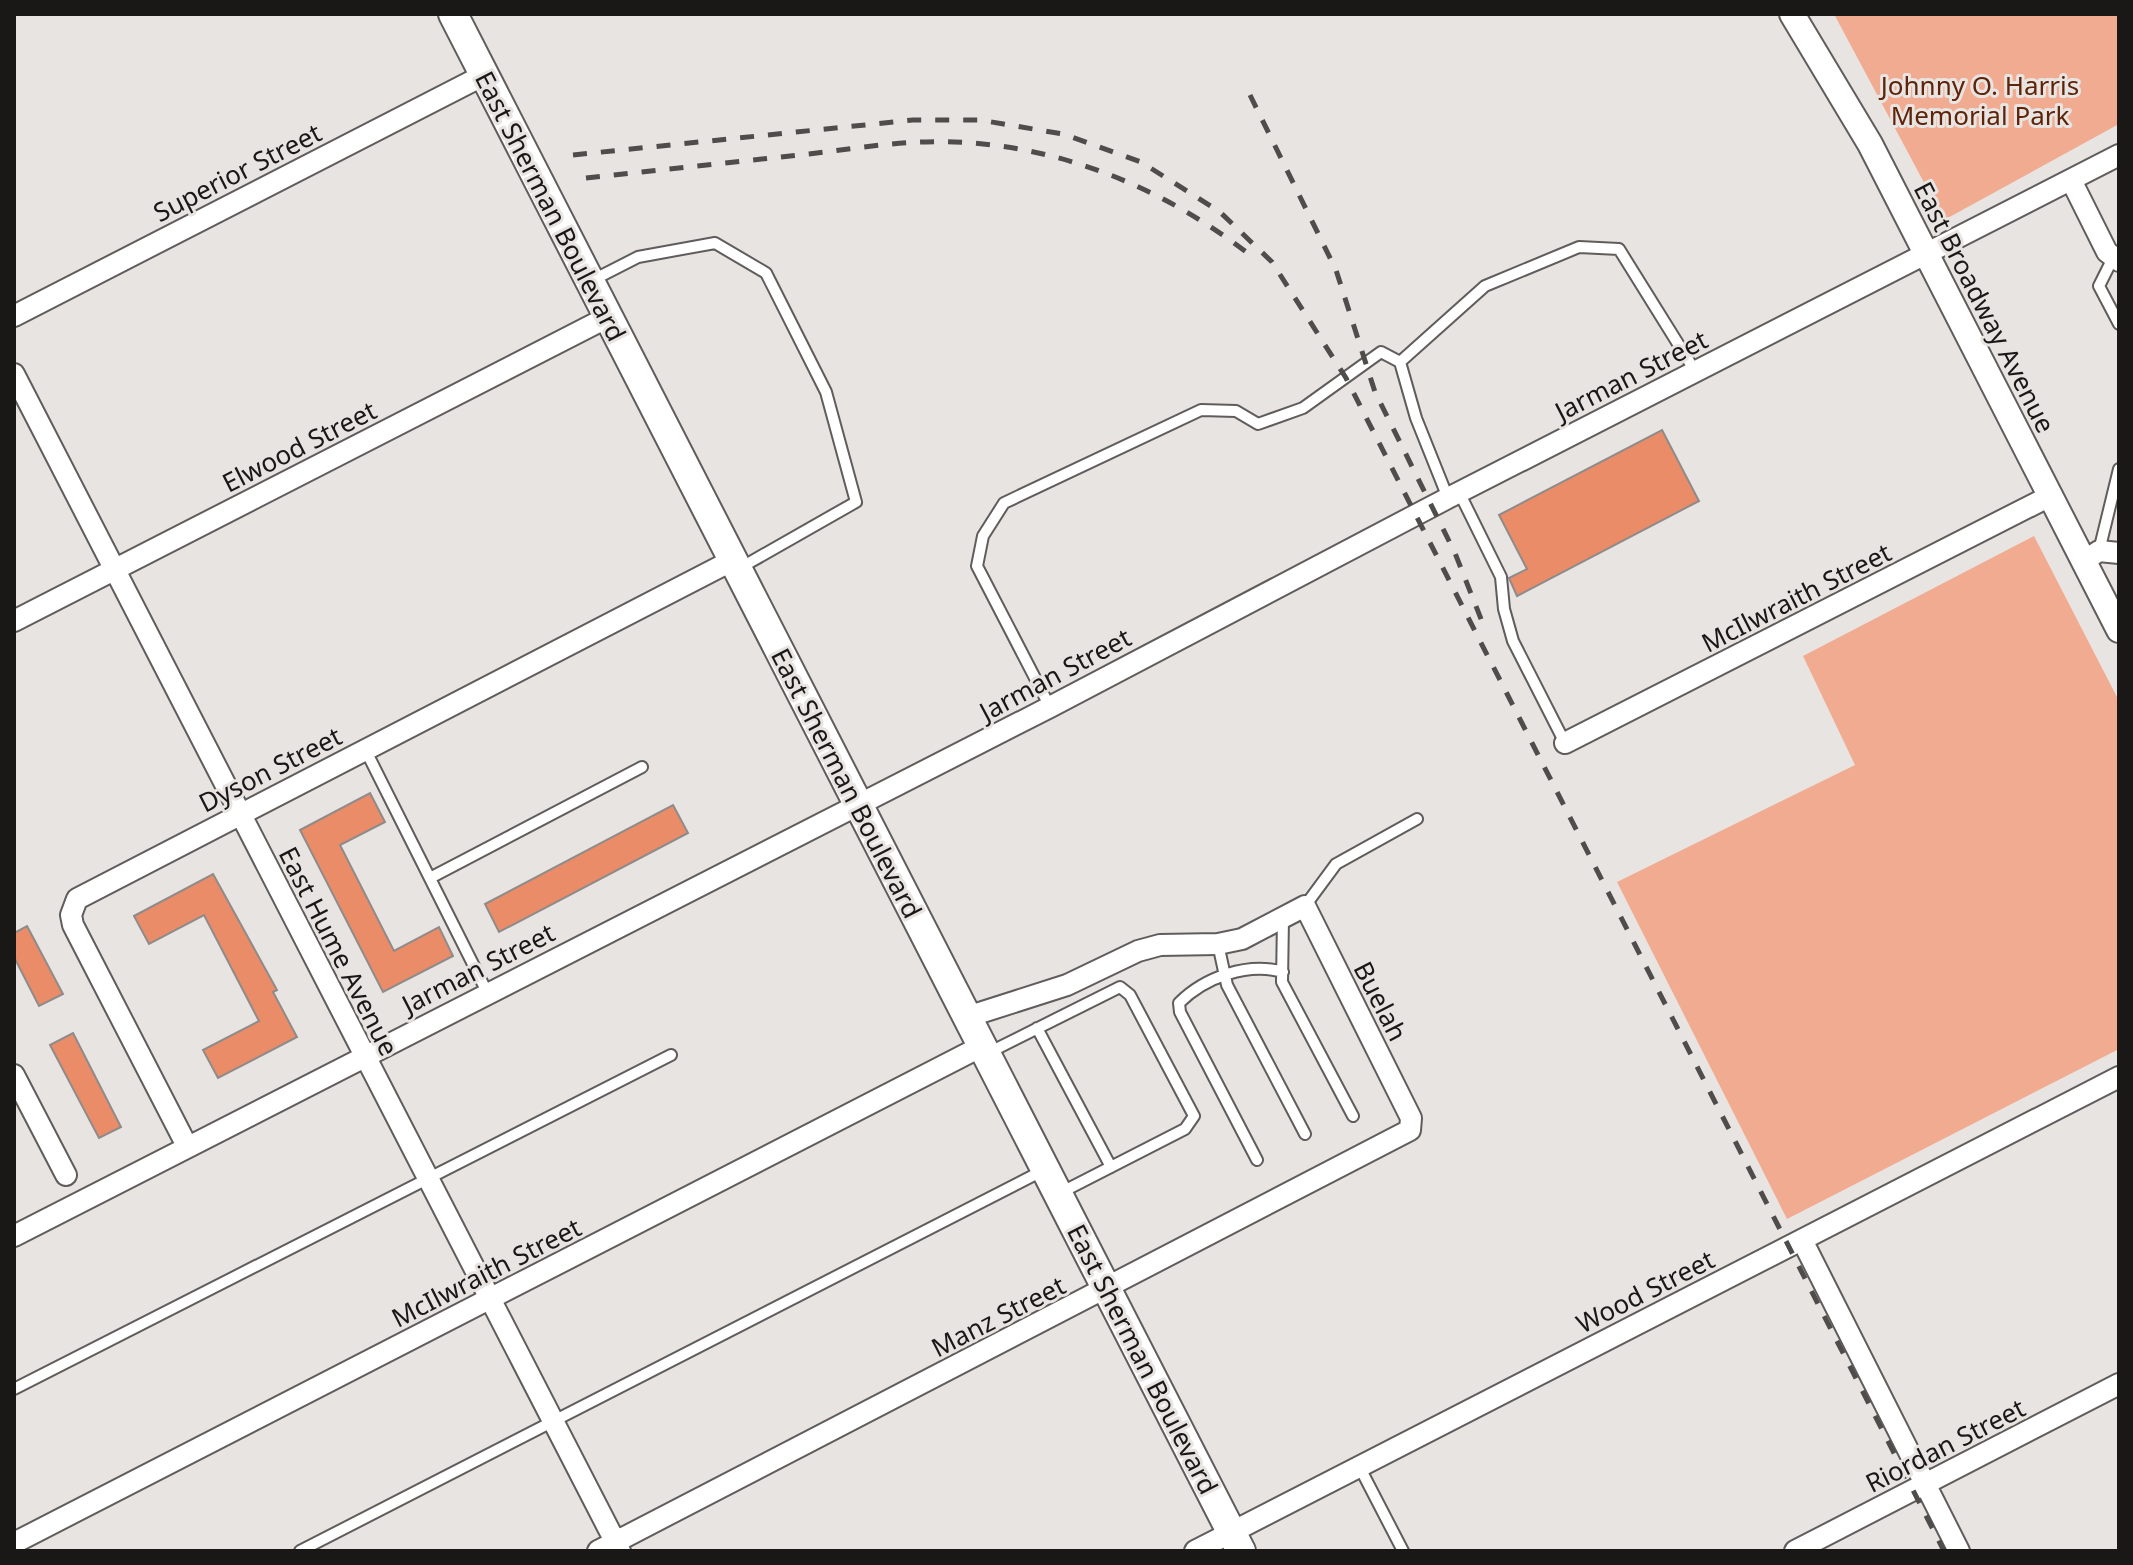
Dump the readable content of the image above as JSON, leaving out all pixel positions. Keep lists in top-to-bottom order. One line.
{"streets":{"main road":["East Sherman Boulevard"],"street":["Superior Street","East Broadway Avenue","Jarman Street","Elwood Street","McIlwraith Street","Dyson Street","East Hume Avenue","Buelah","Wood Street","Manz Street","Riordan Street"]},"crossings":[["Superior Street","East Sherman Boulevard"],["East Sherman Boulevard","Jarman Street"],["East Sherman Boulevard","Elwood Street"],["East Sherman Boulevard","McIlwraith Street"],["East Sherman Boulevard","Dyson Street"],["East Sherman Boulevard","Wood Street"],["East Sherman Boulevard","Manz Street"],["East Broadway Avenue","Jarman Street"],["East Broadway Avenue","McIlwraith Street"],["Jarman Street","Dyson Street"],["Jarman Street","East Hume Avenue"],["Elwood Street","East Hume Avenue"],["McIlwraith Street","East Hume Avenue"],["Dyson Street","East Hume Avenue"],["East Hume Avenue","Manz Street"],["Buelah","Manz Street"]],"parks":["Johnny O. Harris Memorial Park"]}
